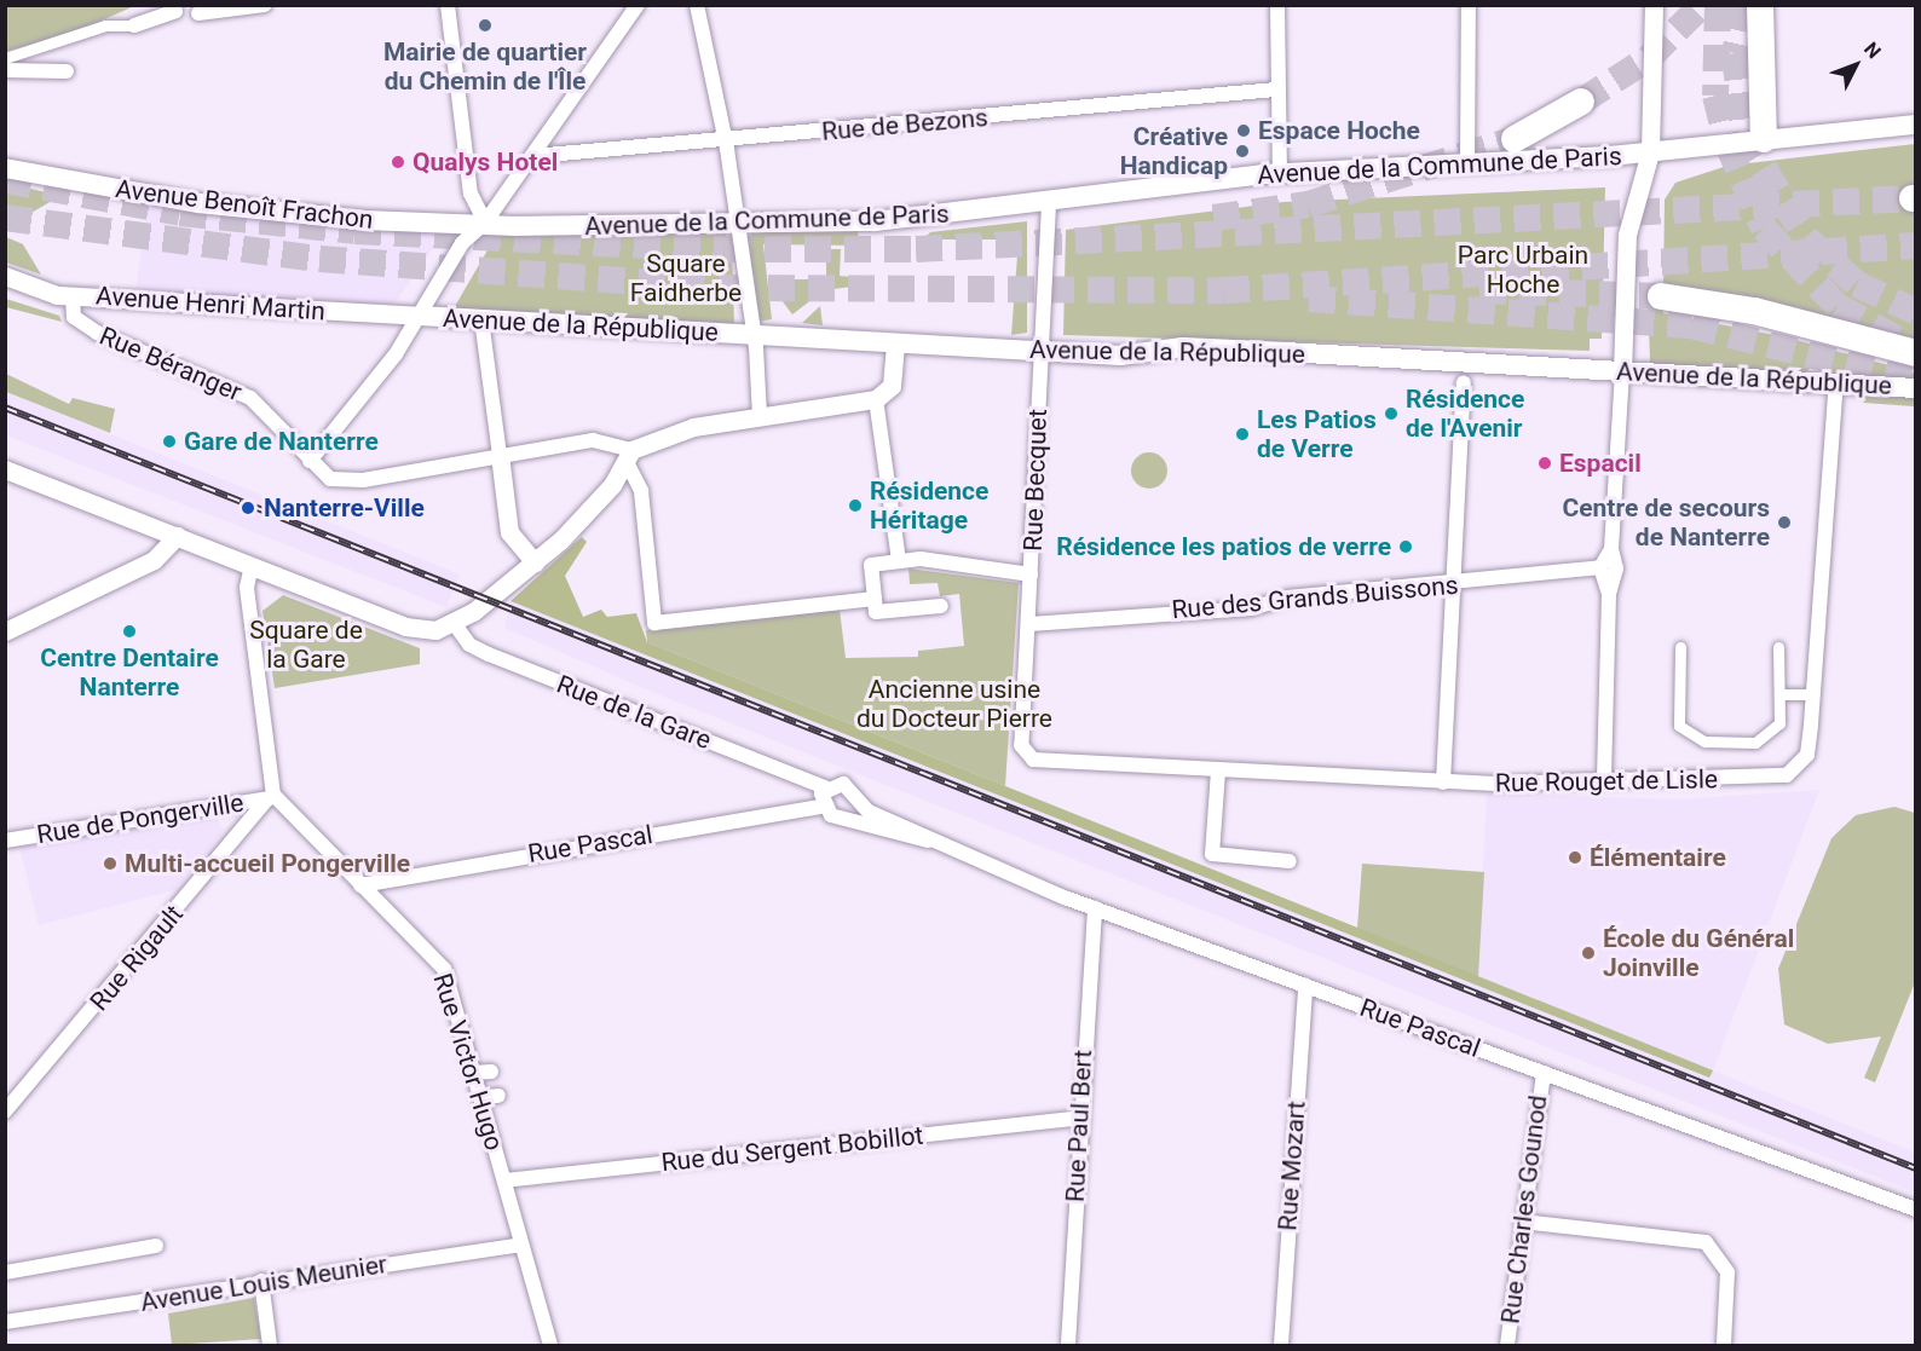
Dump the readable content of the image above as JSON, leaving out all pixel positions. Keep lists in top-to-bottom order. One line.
{"streets":{"main road":["Avenue de la Commune de Paris","Avenue Benoît Frachon","Avenue de la République"],"street":["Rue de Bezons","Avenue Henri Martin","Rue Béranger","Rue Becquet","Rue des Grands Buissons","Rue de la Gare","Rue Rouget de Lisle","Rue de Pongerville","Rue Pascal","Rue Rigault","Rue Victor Hugo","Rue Paul Bert","Rue du Sergent Bobillot","Rue Mozart","Rue Charles Gounod","Avenue Louis Meunier"]},"crossings":[["Avenue de la Commune de Paris","Avenue Benoît Frachon"],["Avenue de la Commune de Paris","Rue Becquet"],["Avenue Henri Martin","Avenue de la République"],["Avenue Henri Martin","Rue Béranger"],["Avenue de la République","Rue Becquet"],["Avenue de la République","Rue Rouget de Lisle"],["Rue Becquet","Rue des Grands Buissons"],["Rue Becquet","Rue Rouget de Lisle"],["Rue de la Gare","Rue Pascal"],["Rue de Pongerville","Rue Rigault"],["Rue de Pongerville","Rue Victor Hugo"],["Rue Pascal","Rue Victor Hugo"],["Rue Pascal","Rue Paul Bert"],["Rue Pascal","Rue Mozart"],["Rue Pascal","Rue Charles Gounod"],["Rue Rigault","Rue Victor Hugo"],["Rue Victor Hugo","Rue du Sergent Bobillot"],["Rue Victor Hugo","Avenue Louis Meunier"],["Rue Paul Bert","Rue du Sergent Bobillot"]],"parks":["Parc Urbain Hoche","Square Faidherbe","Square de la Gare","Ancienne usine du Docteur Pierre"],"places":["Mairie de quartier du Chemin de l'Île","Espace Hoche","Créative Handicap","Qualys Hotel","Résidence de l'Avenir","Les Patios de Verre","Gare de Nanterre","Espacil","Résidence Héritage","Nanterre-Ville","Centre de secours de Nanterre","Résidence les patios de verre","Centre Dentaire Nanterre","Élémentaire","Multi-accueil Pongerville","École du Général Joinville"],"north":"top right"}
